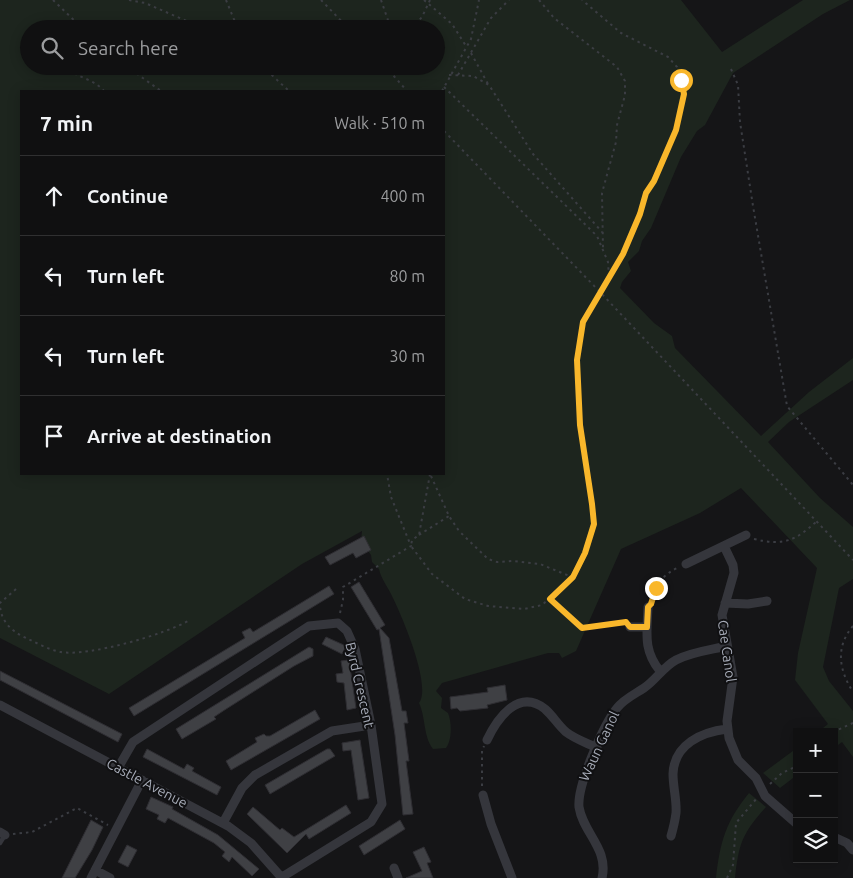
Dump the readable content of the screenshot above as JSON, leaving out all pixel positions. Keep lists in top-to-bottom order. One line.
{"streets":{"street":["Cae Canol","Byrd Crescent","Waun Ganol","Castle Avenue"]},"crossings":[["Cae Canol","Waun Ganol"],["Byrd Crescent","Castle Avenue"]],"page":{"search":"Search here","heading":["7 min","Walk · 510 m"],"list":[["Continue","400 m"],["Turn left","80 m"],["Turn left","30 m"],"Arrive at destination"],"map_buttons":["+","−"]}}
